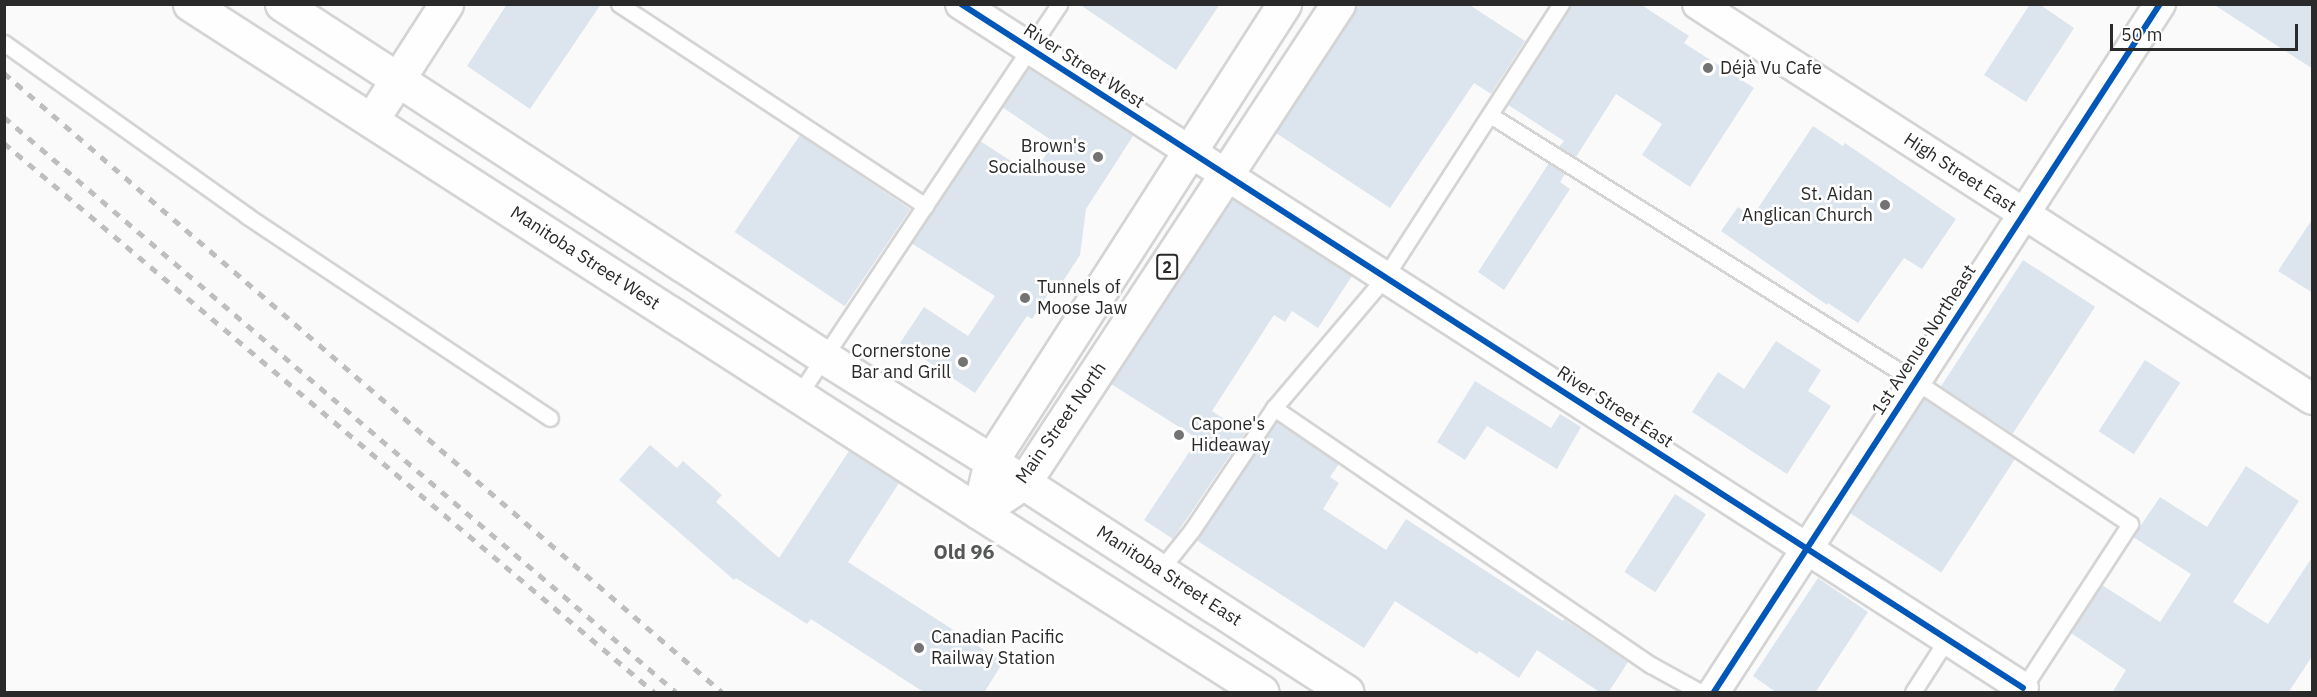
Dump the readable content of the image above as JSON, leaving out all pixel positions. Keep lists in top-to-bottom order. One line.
{"streets":{"main road":["Manitoba Street West","2","Main Street North","Manitoba Street East"],"street":["River Street West","High Street East","1st Avenue Northeast","River Street East"]},"crossings":[["River Street West","River Street East"],["River Street West","Main Street North"],["High Street East","1st Avenue Northeast"],["Manitoba Street West","Main Street North"],["1st Avenue Northeast","River Street East"],["River Street East","Main Street North"],["Main Street North","Manitoba Street East"]],"districts":["Old 96"],"places":["Déjà Vu Cafe","Brown's Socialhouse","St. Aidan Anglican Church","Tunnels of Moose Jaw","Cornerstone Bar and Grill","Capone's Hideaway","Canadian Pacific Railway Station"],"scale_bar":"50 m"}
